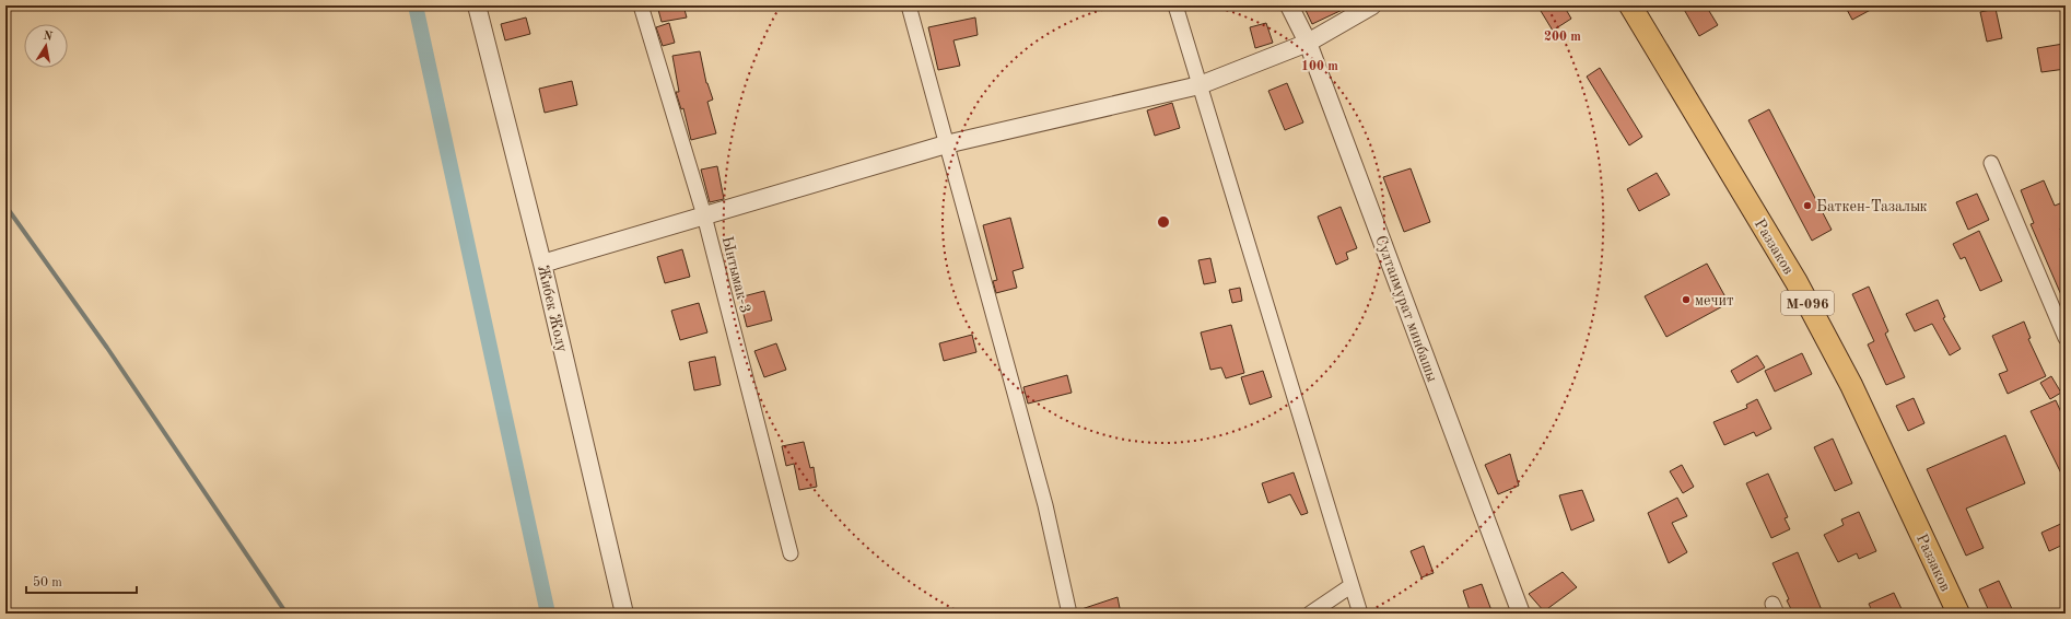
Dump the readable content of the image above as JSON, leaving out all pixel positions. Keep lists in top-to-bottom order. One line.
{"streets":{"main road":["Раззаков","М-096"],"street":["Ынтымак-3","Жибек Жолу","Султанмурат минбашы"]},"places":["Баткен-Тазалык","мечит"],"scale_bar":"50 m","north":"top","rings":["200 m","100 m"]}
